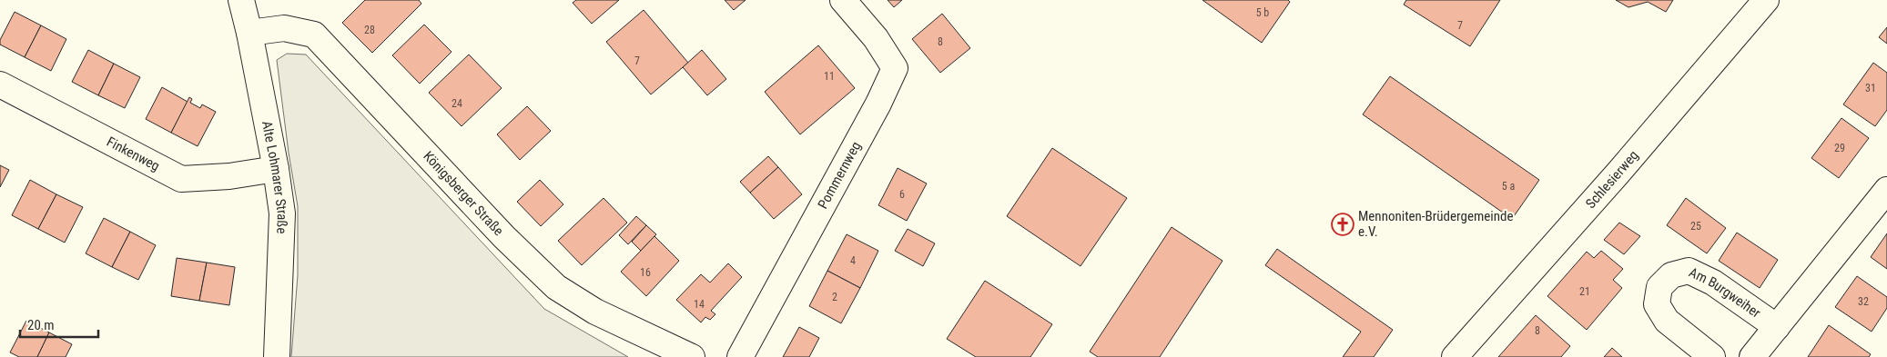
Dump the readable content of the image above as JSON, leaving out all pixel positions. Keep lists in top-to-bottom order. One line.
{"streets":{"street":["Finkenweg","Pommernweg","Alte Lohmarer Straße","Schlesierweg","Königsberger Straße","Am Burgweiher"]},"crossings":[["Finkenweg","Alte Lohmarer Straße"],["Alte Lohmarer Straße","Königsberger Straße"]],"places":{"church":["Mennoniten-Brüdergemeinde e.V."]},"house_numbers":["5 b","7","28","8","7","11","31","24","29","5 a","6","25","4","16","21","2","32","14","8"],"scale_bar":"20 m"}
